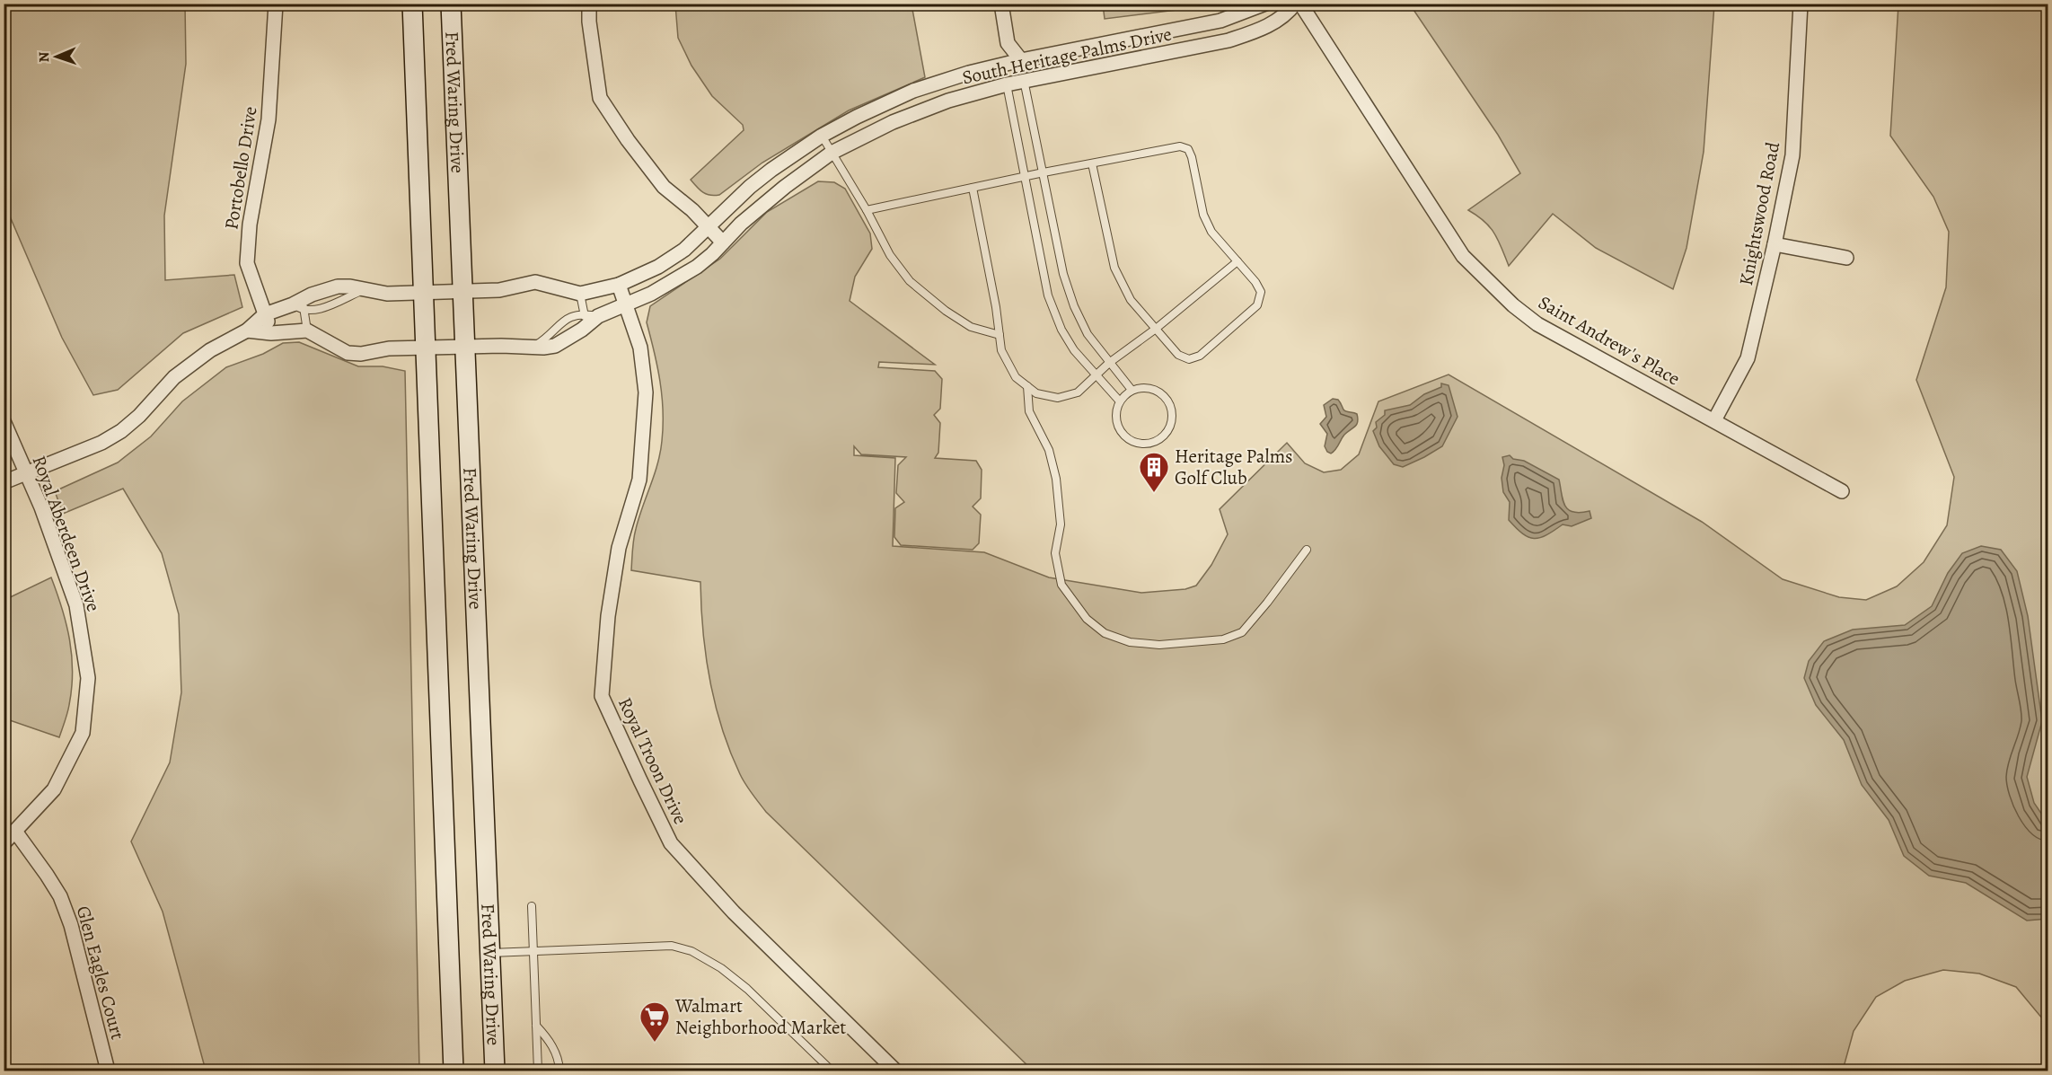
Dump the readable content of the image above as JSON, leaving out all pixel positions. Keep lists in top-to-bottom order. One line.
{"streets":{"main road":["Fred Waring Drive"],"street":["South Heritage Palms Drive","Portobello Drive","Knightswood Road","Saint Andrew's Place","Royal Aberdeen Drive","Royal Troon Drive","Glen Eagles Court"]},"crossings":[["South Heritage Palms Drive","Fred Waring Drive"],["South Heritage Palms Drive","Portobello Drive"],["South Heritage Palms Drive","Royal Aberdeen Drive"],["South Heritage Palms Drive","Royal Troon Drive"],["Knightswood Road","Saint Andrew's Place"],["Royal Aberdeen Drive","Glen Eagles Court"]],"places":{"building":["Heritage Palms Golf Club"],"supermarket":["Walmart Neighborhood Market"]},"north":"left"}
